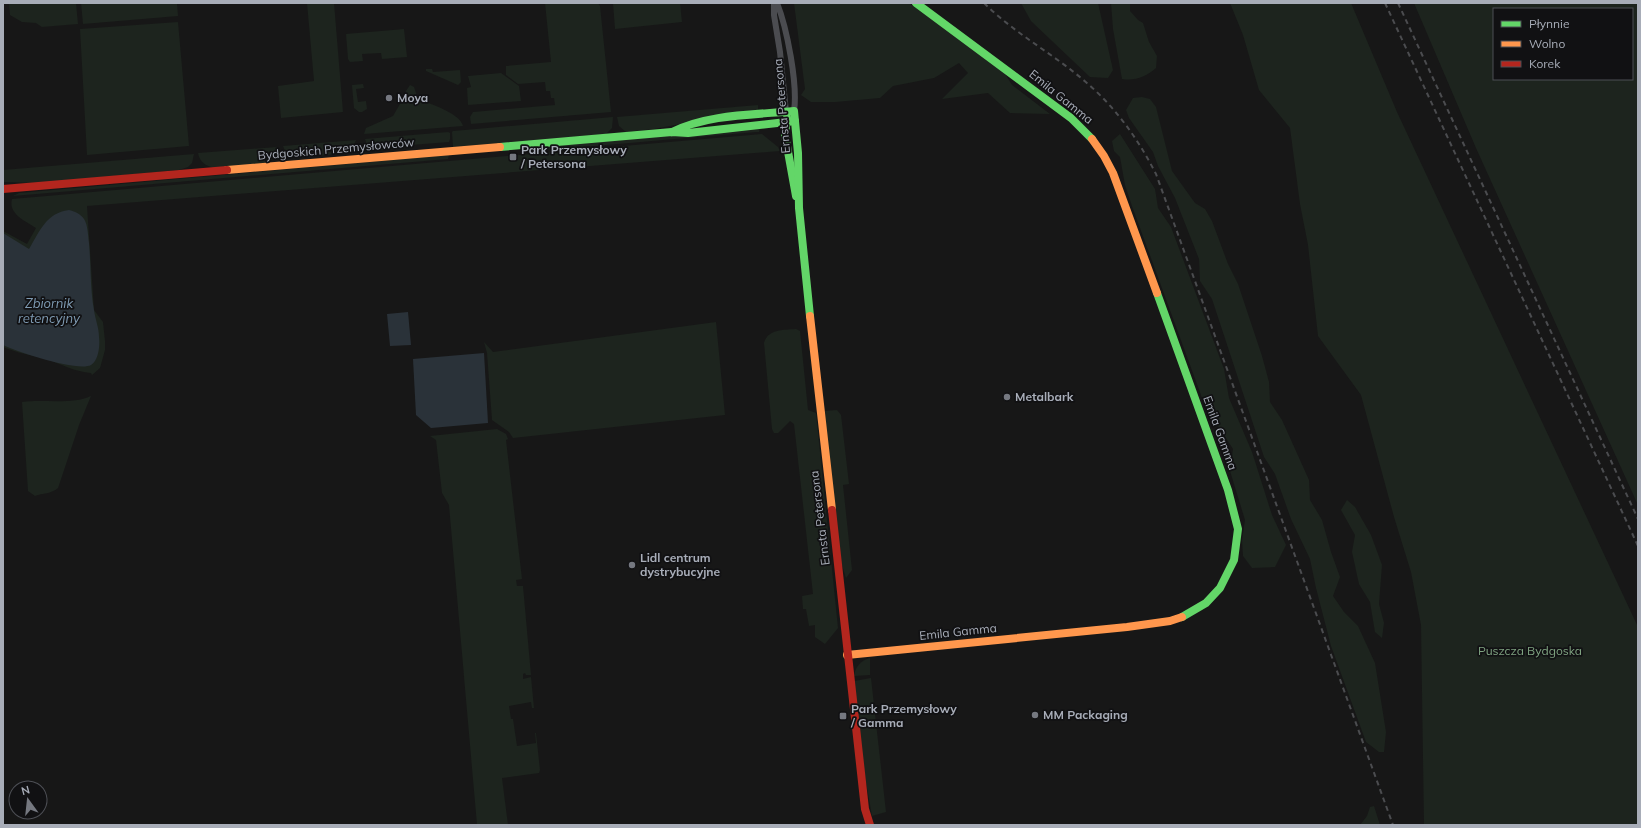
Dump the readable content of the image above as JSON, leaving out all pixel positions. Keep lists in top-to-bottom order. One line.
{"streets":{"street":["Emila Gamma","Ernsta Petersona","Bydgoskich Przemysłowców"]},"crossings":[["Emila Gamma","Ernsta Petersona"],["Ernsta Petersona","Bydgoskich Przemysłowców"]],"water":["Zbiornik retencyjny"],"parks":["Puszcza Bydgoska"],"places":{"other":["Moya","Metalbark","Lidl centrum dystrybucyjne","MM Packaging"],"transit":["Park Przemysłowy / Petersona","Park Przemysłowy / Gamma"]},"legend":["Płynnie","Wolno","Korek"],"north":"top"}
